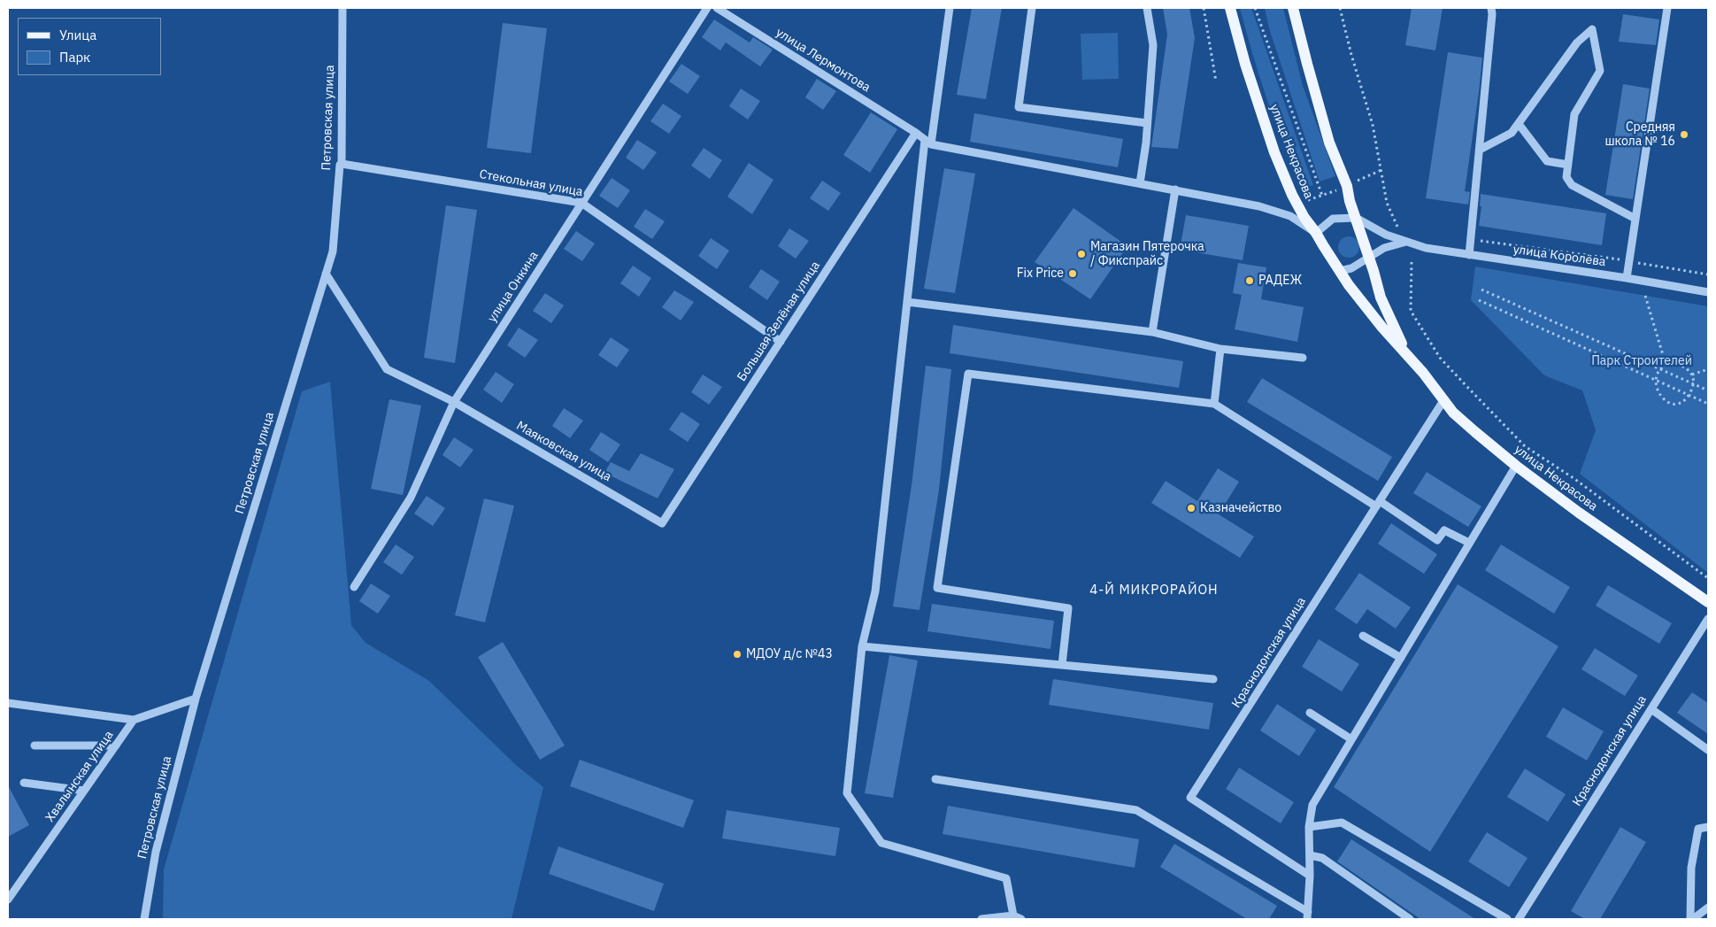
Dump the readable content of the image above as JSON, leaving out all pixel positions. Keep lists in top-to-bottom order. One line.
{"streets":{"main road":["улица Некрасова"],"street":["улица Лермонтова","Петровская улица","Стекольная улица","улица Королёва","улица Онкина","Большая Зелёная улица","Маяковская улица","Краснодонская улица","Хвалынская улица"]},"crossings":[["улица Лермонтова","Большая Зелёная улица"],["Петровская улица","Стекольная улица"],["Петровская улица","Маяковская улица"],["улица Некрасова","улица Королёва"],["улица Некрасова","Краснодонская улица"],["Стекольная улица","улица Онкина"],["Стекольная улица","Большая Зелёная улица"],["улица Онкина","Маяковская улица"],["Большая Зелёная улица","Маяковская улица"]],"districts":["4-Й МИКРОРАЙОН"],"parks":["Парк Строителей"],"places":["Средняя школа № 16","Магазин Пятерочка / Фикспрайс","Fix Price","РАДЕЖ","Казначейство","МДОУ д/с №43"],"legend":["Улица","Парк"]}
